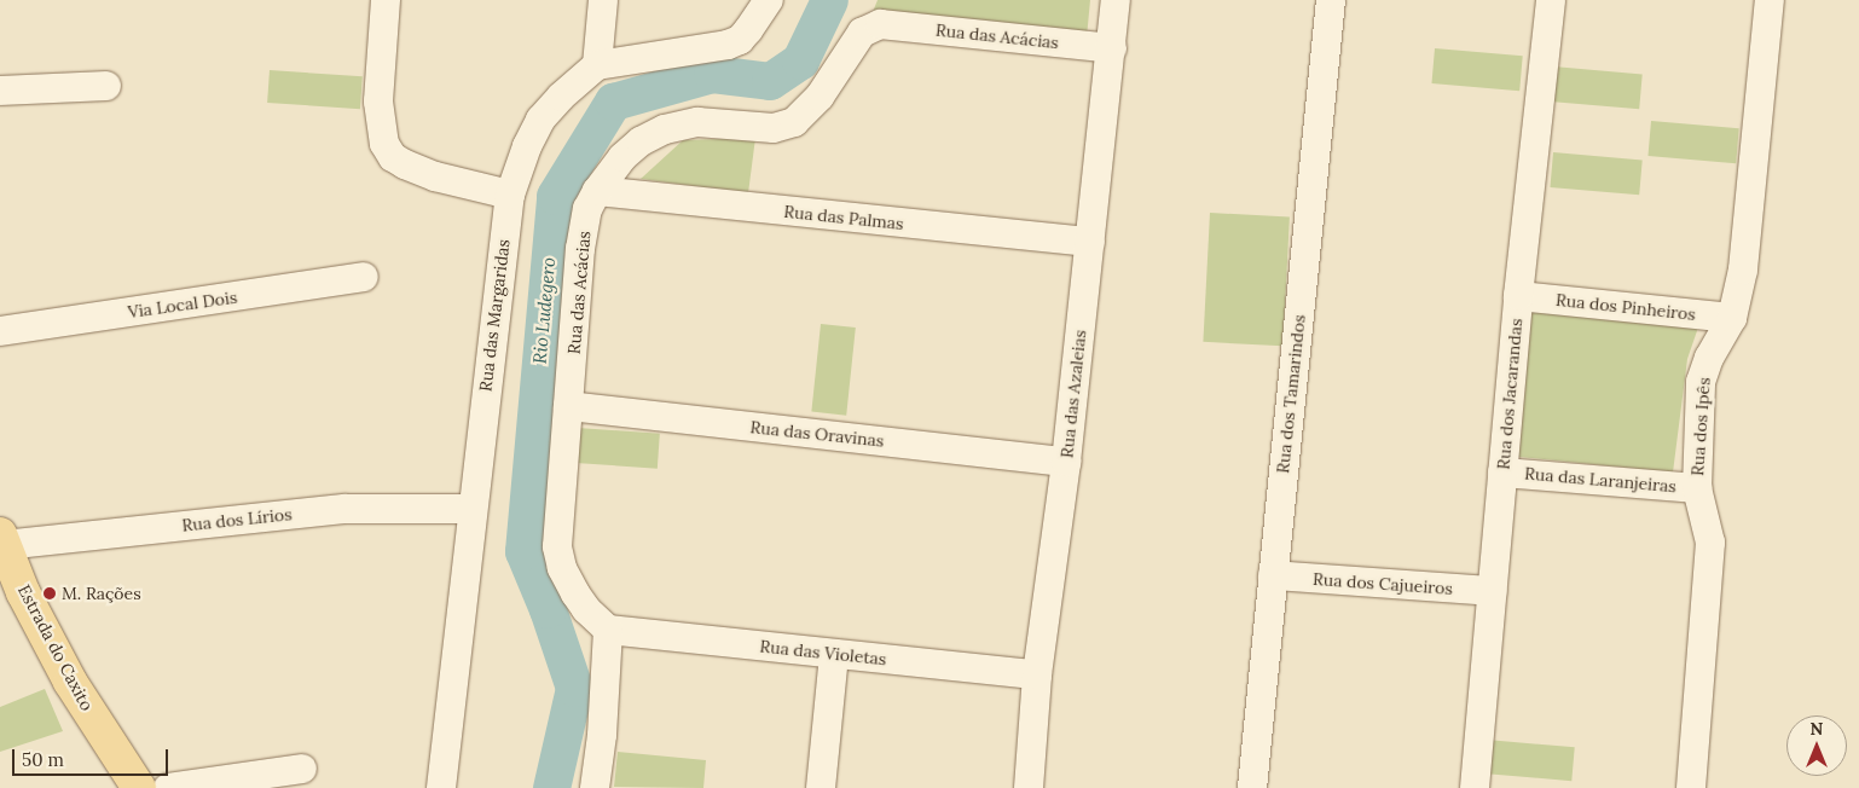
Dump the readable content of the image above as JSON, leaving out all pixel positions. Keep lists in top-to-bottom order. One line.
{"streets":{"main road":["Estrada do Caxito"],"street":["Rua das Acácias","Rua das Palmas","Via Local Dois","Rua dos Pinheiros","Rua das Margaridas","Rua das Azaleias","Rua dos Tamarindos","Rua dos Jacarandas","Rua dos Ipês","Rua das Oravinas","Rua das Laranjeiras","Rua dos Lírios","Rua dos Cajueiros","Rua das Violetas"]},"crossings":[["Rua das Acácias","Rua das Palmas"],["Rua das Acácias","Rua das Azaleias"],["Rua das Acácias","Rua das Oravinas"],["Rua das Acácias","Rua das Violetas"],["Rua das Palmas","Rua das Azaleias"],["Rua dos Pinheiros","Rua dos Jacarandas"],["Rua dos Pinheiros","Rua dos Ipês"],["Rua das Margaridas","Rua dos Lírios"],["Rua das Azaleias","Rua das Oravinas"],["Rua das Azaleias","Rua das Violetas"],["Rua dos Tamarindos","Rua dos Cajueiros"],["Rua dos Jacarandas","Rua das Laranjeiras"],["Rua dos Jacarandas","Rua dos Cajueiros"],["Rua dos Ipês","Rua das Laranjeiras"],["Rua dos Lírios","Estrada do Caxito"]],"water":["Rio Ludegero"],"places":["M. Rações"],"scale_bar":"50 m","north":"top"}
